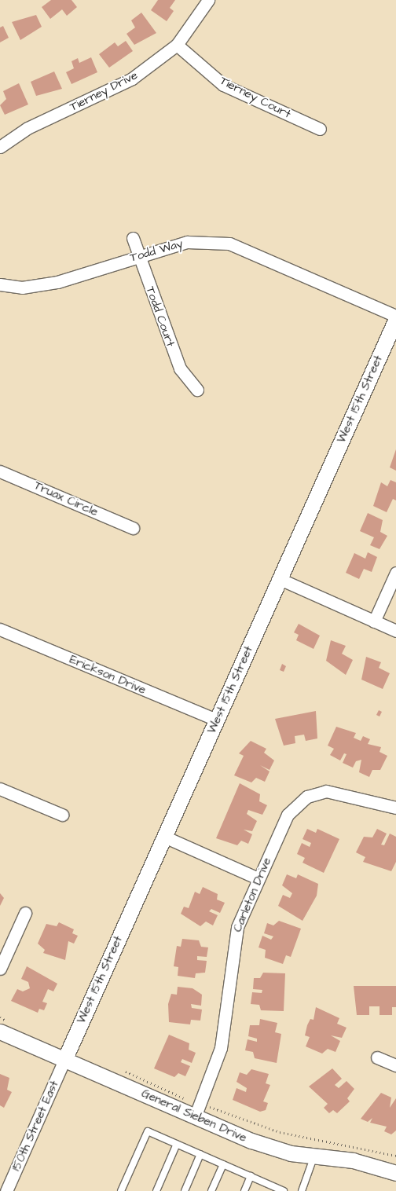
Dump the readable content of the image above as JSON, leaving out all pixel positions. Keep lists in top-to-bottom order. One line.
{"streets":{"street":["Tierney Drive","Tierney Court","Todd Way","Todd Court","West 15th Street","Truax Circle","Erickson Drive","Carleton Drive","General Sieben Drive","150th Street East"]},"crossings":[["Tierney Drive","Tierney Court"],["Todd Way","Todd Court"],["West 15th Street","Erickson Drive"],["West 15th Street","General Sieben Drive"],["West 15th Street","150th Street East"],["Carleton Drive","General Sieben Drive"],["General Sieben Drive","150th Street East"]]}
